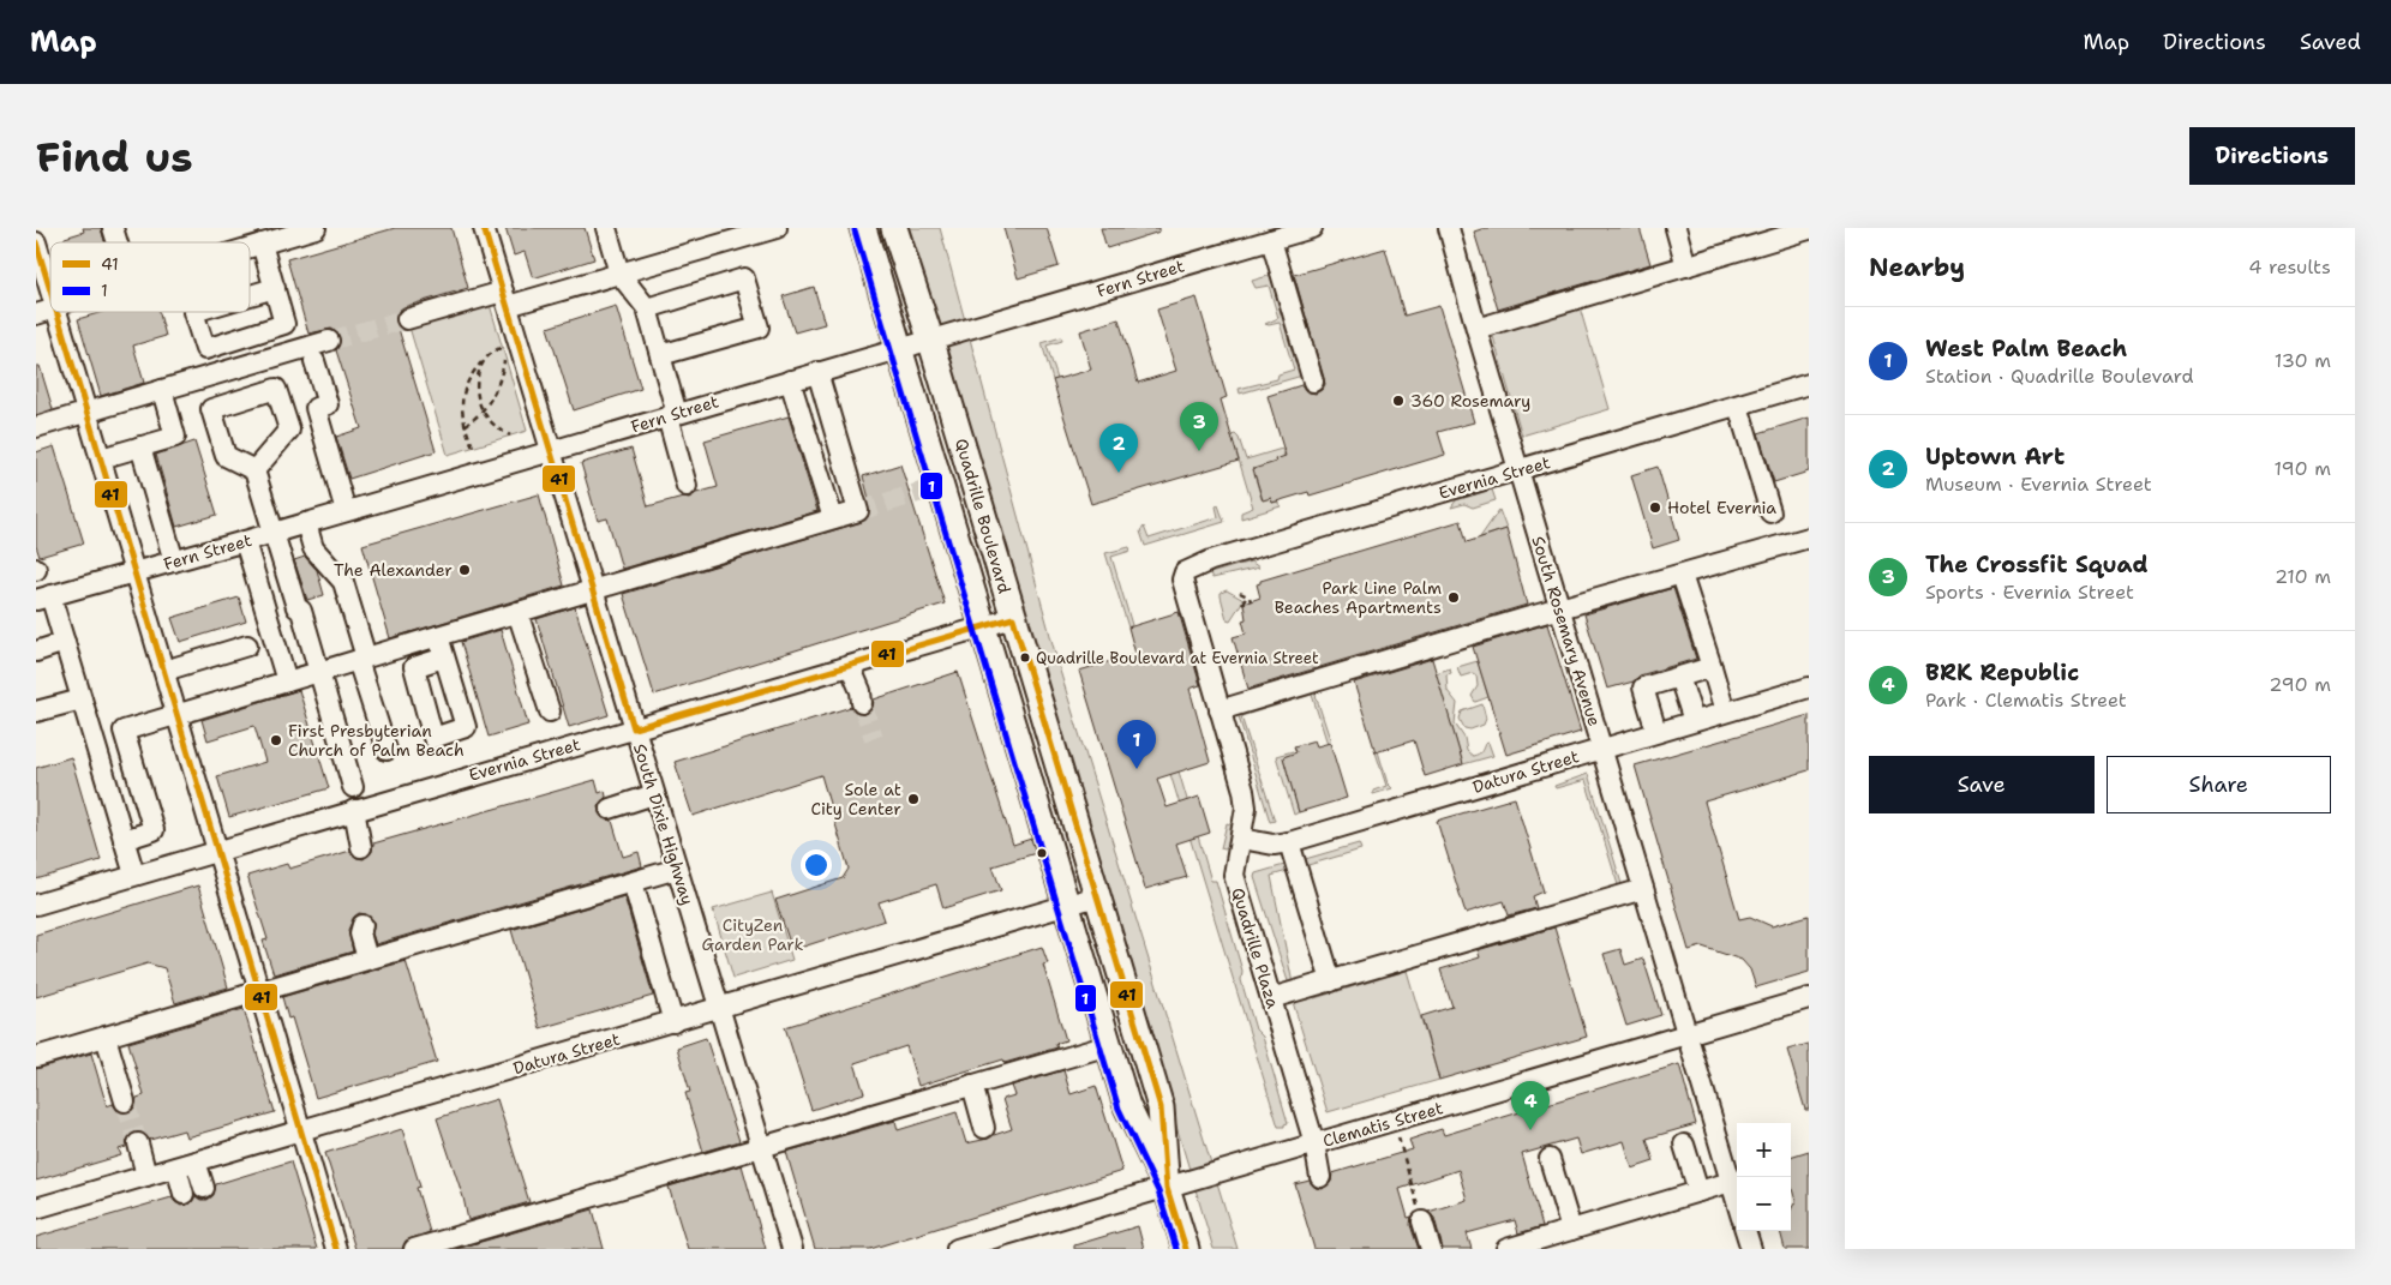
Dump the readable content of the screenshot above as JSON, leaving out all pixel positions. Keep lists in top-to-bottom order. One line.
{"streets":{"main road":["Quadrille Boulevard"],"street":["Fern Street","Evernia Street","South Rosemary Avenue","Datura Street","South Dixie Highway","Quadrille Plaza","Clematis Street"]},"crossings":[["Fern Street","Quadrille Boulevard"],["Fern Street","South Dixie Highway"],["Evernia Street","Quadrille Boulevard"],["Evernia Street","South Rosemary Avenue"],["Evernia Street","South Dixie Highway"],["Evernia Street","Quadrille Plaza"],["Quadrille Boulevard","Datura Street"],["Quadrille Boulevard","Clematis Street"],["South Rosemary Avenue","Datura Street"],["South Rosemary Avenue","Clematis Street"],["Datura Street","South Dixie Highway"],["Datura Street","Quadrille Plaza"],["Quadrille Plaza","Clematis Street"]],"parks":["CityZen Garden Park"],"places":["360 Rosemary","Hotel Evernia","The Alexander","Park Line Palm Beaches Apartments","Quadrille Boulevard at Evernia Street","First Presbyterian Church of Palm Beach","Sole at City Center"],"lines":["transit line 41","transit line 1"],"legend":["41","1"],"page":{"header":"Map","nav":["Map","Directions","Saved"],"buttons":["Directions",["Save","Share"]],"title":"Find us","heading":["Nearby","4 results"],"list":[{"mark":"1","name":"West Palm Beach","note":"Station · Quadrille Boulevard","value":"130 m"},{"mark":"2","name":"Uptown Art","note":"Museum · Evernia Street","value":"190 m"},{"mark":"3","name":"The Crossfit Squad","note":"Sports · Evernia Street","value":"210 m"},{"mark":"4","name":"BRK Republic","note":"Park · Clematis Street","value":"290 m"}],"pins":["3","2","1","4"],"map_buttons":["+","−"]}}
